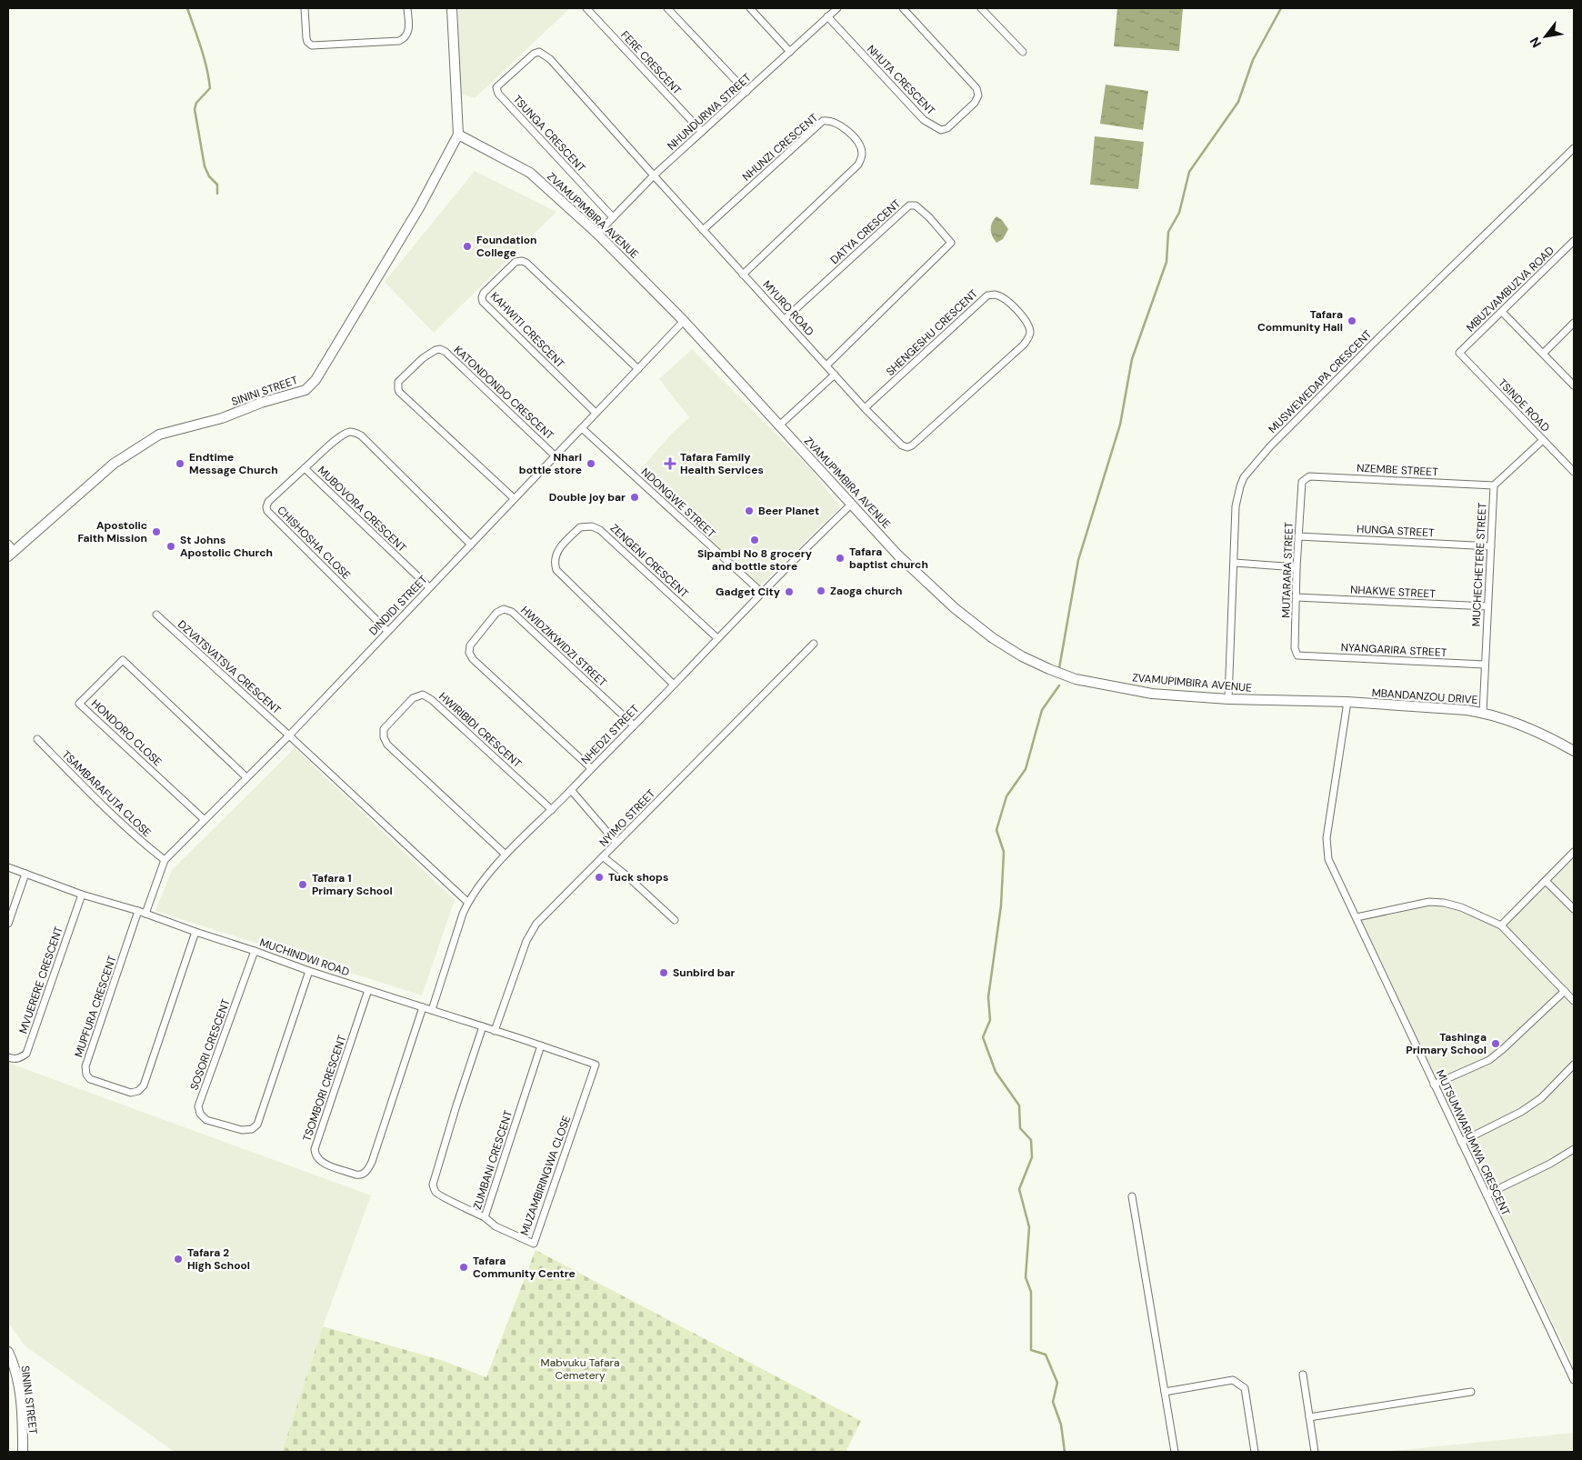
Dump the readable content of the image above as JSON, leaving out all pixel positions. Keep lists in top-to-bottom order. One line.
{"streets":{"street":["FERE CRESCENT","NHUTA CRESCENT","NHUNDURWA STREET","TSUNGA CRESCENT","NHUNZI CRESCENT","ZVAMUPIMBIRA AVENUE","DATYA CRESCENT","MBUZVAMBUZVA ROAD","MYURO ROAD","KAHWITI CRESCENT","SHENGESHU CRESCENT","MUSWEWEDAPA CRESCENT","SININI STREET","KATONDONDO CRESCENT","TSINDE ROAD","NZEMBE STREET","NDONGWE STREET","MUBOVORA CRESCENT","HUNGA STREET","CHISHOSHA CLOSE","ZENGENI CRESCENT","MUCHECHETERE STREET","MUTARARA STREET","NHAKWE STREET","DINDIDI STREET","HWIDZIKWIDZI STREET","NYANGARIRA STREET","DZVATSVATSVA CRESCENT","MBANDANZOU DRIVE","HWIRIBIDI CRESCENT","HONDORO CLOSE","NHEDZI STREET","TSAMBARAFUTA CLOSE","NYIMO STREET","MUCHINDWI ROAD","MVUERERE CRESCENT","MUPFURA CRESCENT","SOSORI CRESCENT","TSOMBORI CRESCENT","MUTSUMWARUMWA CRESCENT","ZUMBANI CRESCENT","MUZAMBIRINGWA CLOSE"]},"crossings":[["FERE CRESCENT","NHUNDURWA STREET"],["NHUTA CRESCENT","NHUNDURWA STREET"],["NHUNDURWA STREET","TSUNGA CRESCENT"],["NHUNDURWA STREET","ZVAMUPIMBIRA AVENUE"],["NHUNDURWA STREET","MYURO ROAD"],["TSUNGA CRESCENT","MYURO ROAD"],["NHUNZI CRESCENT","MYURO ROAD"],["ZVAMUPIMBIRA AVENUE","MUSWEWEDAPA CRESCENT"],["ZVAMUPIMBIRA AVENUE","SININI STREET"],["ZVAMUPIMBIRA AVENUE","DINDIDI STREET"],["ZVAMUPIMBIRA AVENUE","MBANDANZOU DRIVE"],["ZVAMUPIMBIRA AVENUE","NHEDZI STREET"],["ZVAMUPIMBIRA AVENUE","MUTSUMWARUMWA CRESCENT"],["DATYA CRESCENT","MYURO ROAD"],["MBUZVAMBUZVA ROAD","TSINDE ROAD"],["MYURO ROAD","SHENGESHU CRESCENT"],["KAHWITI CRESCENT","DINDIDI STREET"],["KATONDONDO CRESCENT","DINDIDI STREET"],["NZEMBE STREET","MUCHECHETERE STREET"],["NZEMBE STREET","MUTARARA STREET"],["NDONGWE STREET","DINDIDI STREET"],["NDONGWE STREET","NHEDZI STREET"],["MUBOVORA CRESCENT","CHISHOSHA CLOSE"],["MUBOVORA CRESCENT","DINDIDI STREET"],["HUNGA STREET","MUCHECHETERE STREET"],["HUNGA STREET","MUTARARA STREET"],["CHISHOSHA CLOSE","DINDIDI STREET"],["ZENGENI CRESCENT","NHEDZI STREET"],["MUCHECHETERE STREET","NHAKWE STREET"],["MUCHECHETERE STREET","NYANGARIRA STREET"],["MUCHECHETERE STREET","MBANDANZOU DRIVE"],["MUTARARA STREET","NHAKWE STREET"],["MUTARARA STREET","NYANGARIRA STREET"],["DINDIDI STREET","DZVATSVATSVA CRESCENT"],["DINDIDI STREET","HONDORO CLOSE"],["DINDIDI STREET","TSAMBARAFUTA CLOSE"],["DINDIDI STREET","MUCHINDWI ROAD"],["HWIDZIKWIDZI STREET","NHEDZI STREET"],["DZVATSVATSVA CRESCENT","NHEDZI STREET"],["MBANDANZOU DRIVE","MUTSUMWARUMWA CRESCENT"],["HWIRIBIDI CRESCENT","NHEDZI STREET"],["NHEDZI STREET","MUCHINDWI ROAD"],["NYIMO STREET","MUCHINDWI ROAD"],["MUCHINDWI ROAD","MVUERERE CRESCENT"],["MUCHINDWI ROAD","MUPFURA CRESCENT"],["MUCHINDWI ROAD","SOSORI CRESCENT"],["MUCHINDWI ROAD","TSOMBORI CRESCENT"],["MUCHINDWI ROAD","ZUMBANI CRESCENT"],["MUCHINDWI ROAD","MUZAMBIRINGWA CLOSE"],["ZUMBANI CRESCENT","MUZAMBIRINGWA CLOSE"]],"parks":["Mabvuku Tafara Cemetery"],"places":{"other":["Foundation College","Tafara Community Hall","Endtime Message Church","Nhari bottle store","Double joy bar","Beer Planet","Apostolic Faith Mission","Sipambi No 8 grocery and bottle store","St Johns Apostolic Church","Tafara baptist church","Zaoga church","Gadget City","Tuck shops","Tafara 1 Primary School","Sunbird bar","Tashinga Primary School","Tafara 2 High School","Tafara Community Centre"],"health":["Tafara Family Health Services"]},"north":"bottom left"}
